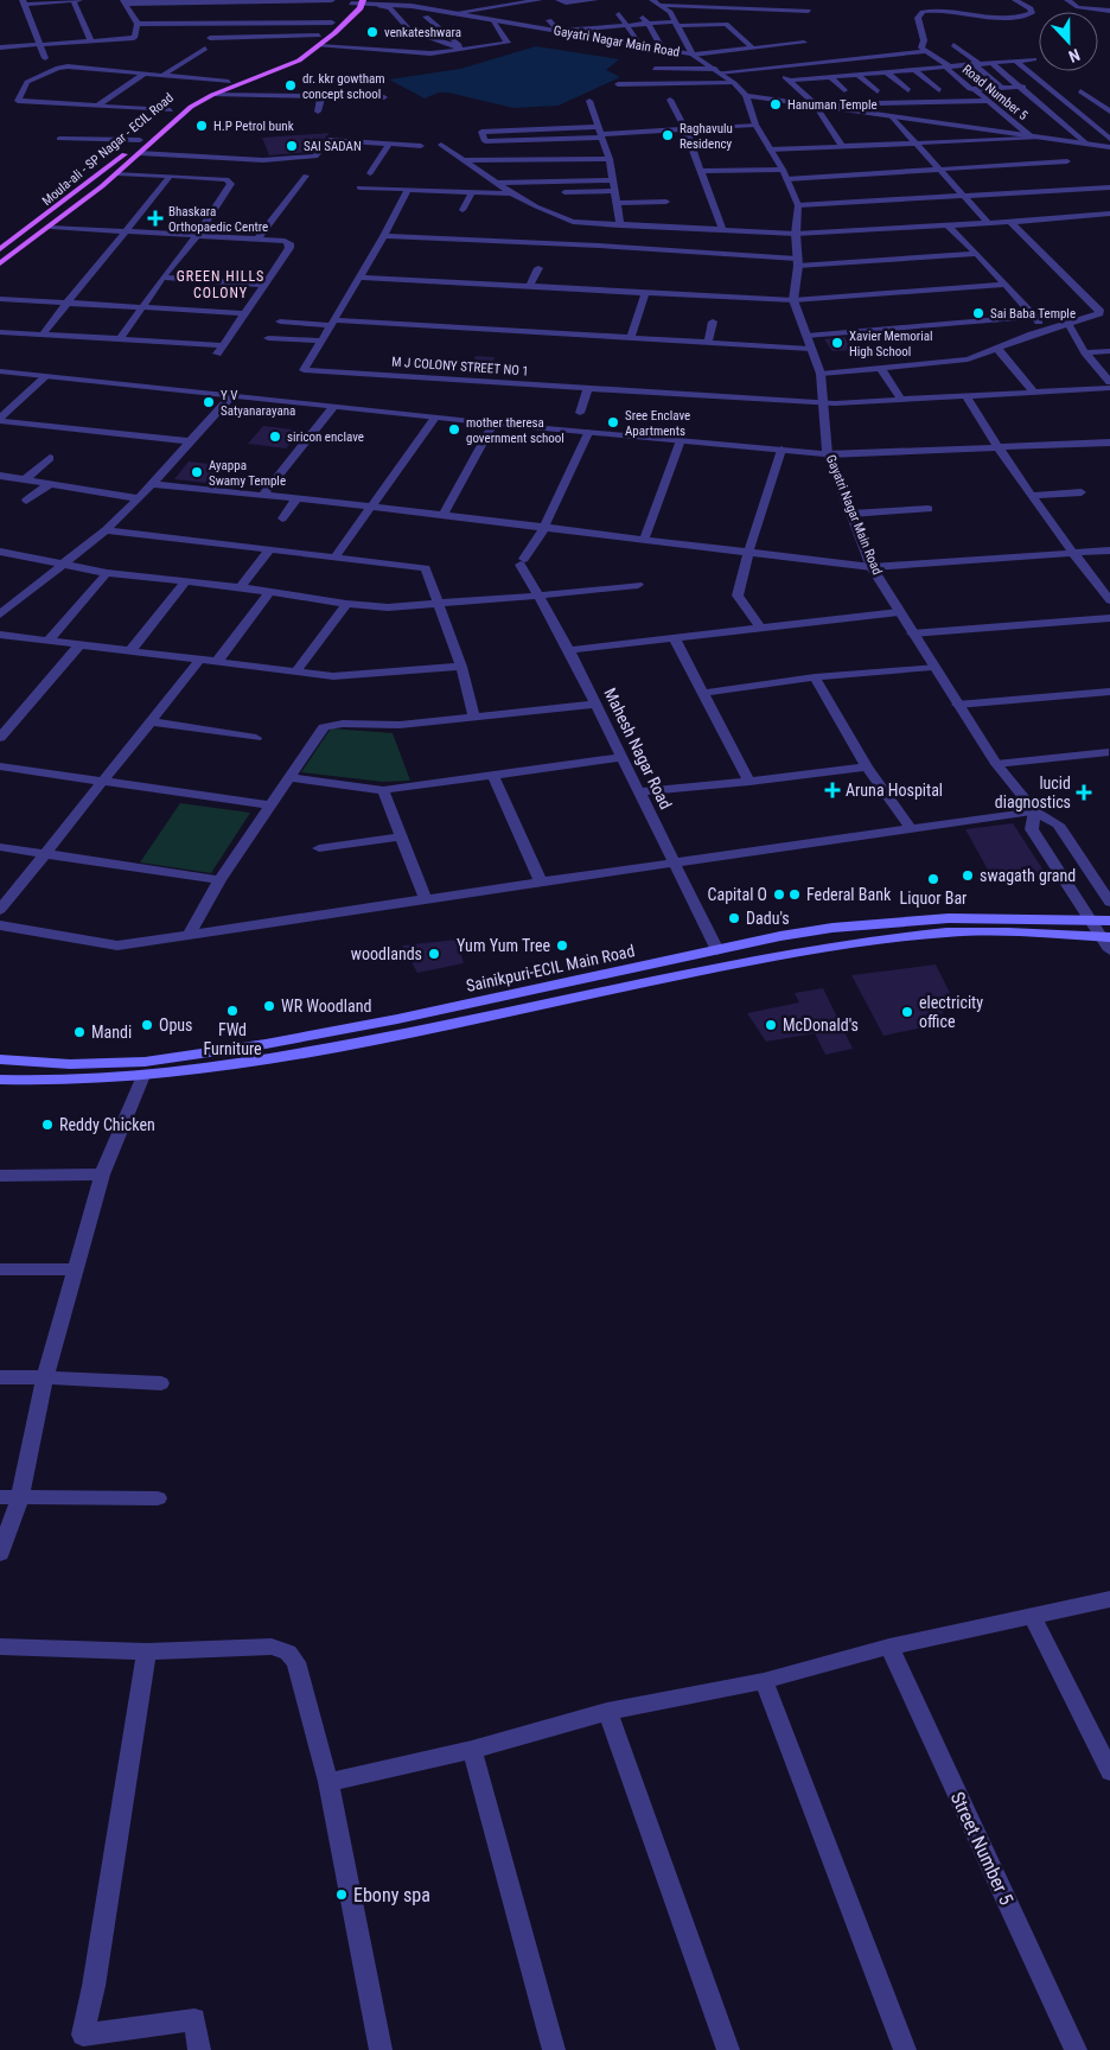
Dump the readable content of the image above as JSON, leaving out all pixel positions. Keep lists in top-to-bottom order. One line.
{"streets":{"main road":["Moula-ali - SP Nagar - ECIL Road","Sainikpuri-ECIL Main Road"],"street":["Gayatri Nagar Main Road","Road Number 5","M J COLONY STREET NO 1","Mahesh Nagar Road","Street Number 5"]},"crossings":[["Gayatri Nagar Main Road","Moula-ali - SP Nagar - ECIL Road"],["Gayatri Nagar Main Road","M J COLONY STREET NO 1"],["Mahesh Nagar Road","Sainikpuri-ECIL Main Road"]],"districts":["GREEN HILLS COLONY"],"places":{"other":["venkateshwara","dr. kkr gowtham concept school","Hanuman Temple","H.P Petrol bunk","Raghavulu Residency","SAI SADAN","Sai Baba Temple","Xavier Memorial High School","Y V Satyanarayana","Sree Enclave Apartments","mother theresa government school","siricon enclave","Ayappa Swamy Temple","swagath grand","Liquor Bar","Capital O","Federal Bank","Dadu's","Yum Yum Tree","woodlands","WR Woodland","FWd Furniture","electricity office","Opus","McDonald's","Mandi","Reddy Chicken","Ebony spa"],"health":["Bhaskara Orthopaedic Centre","Aruna Hospital","lucid diagnostics"]},"north":"bottom"}
